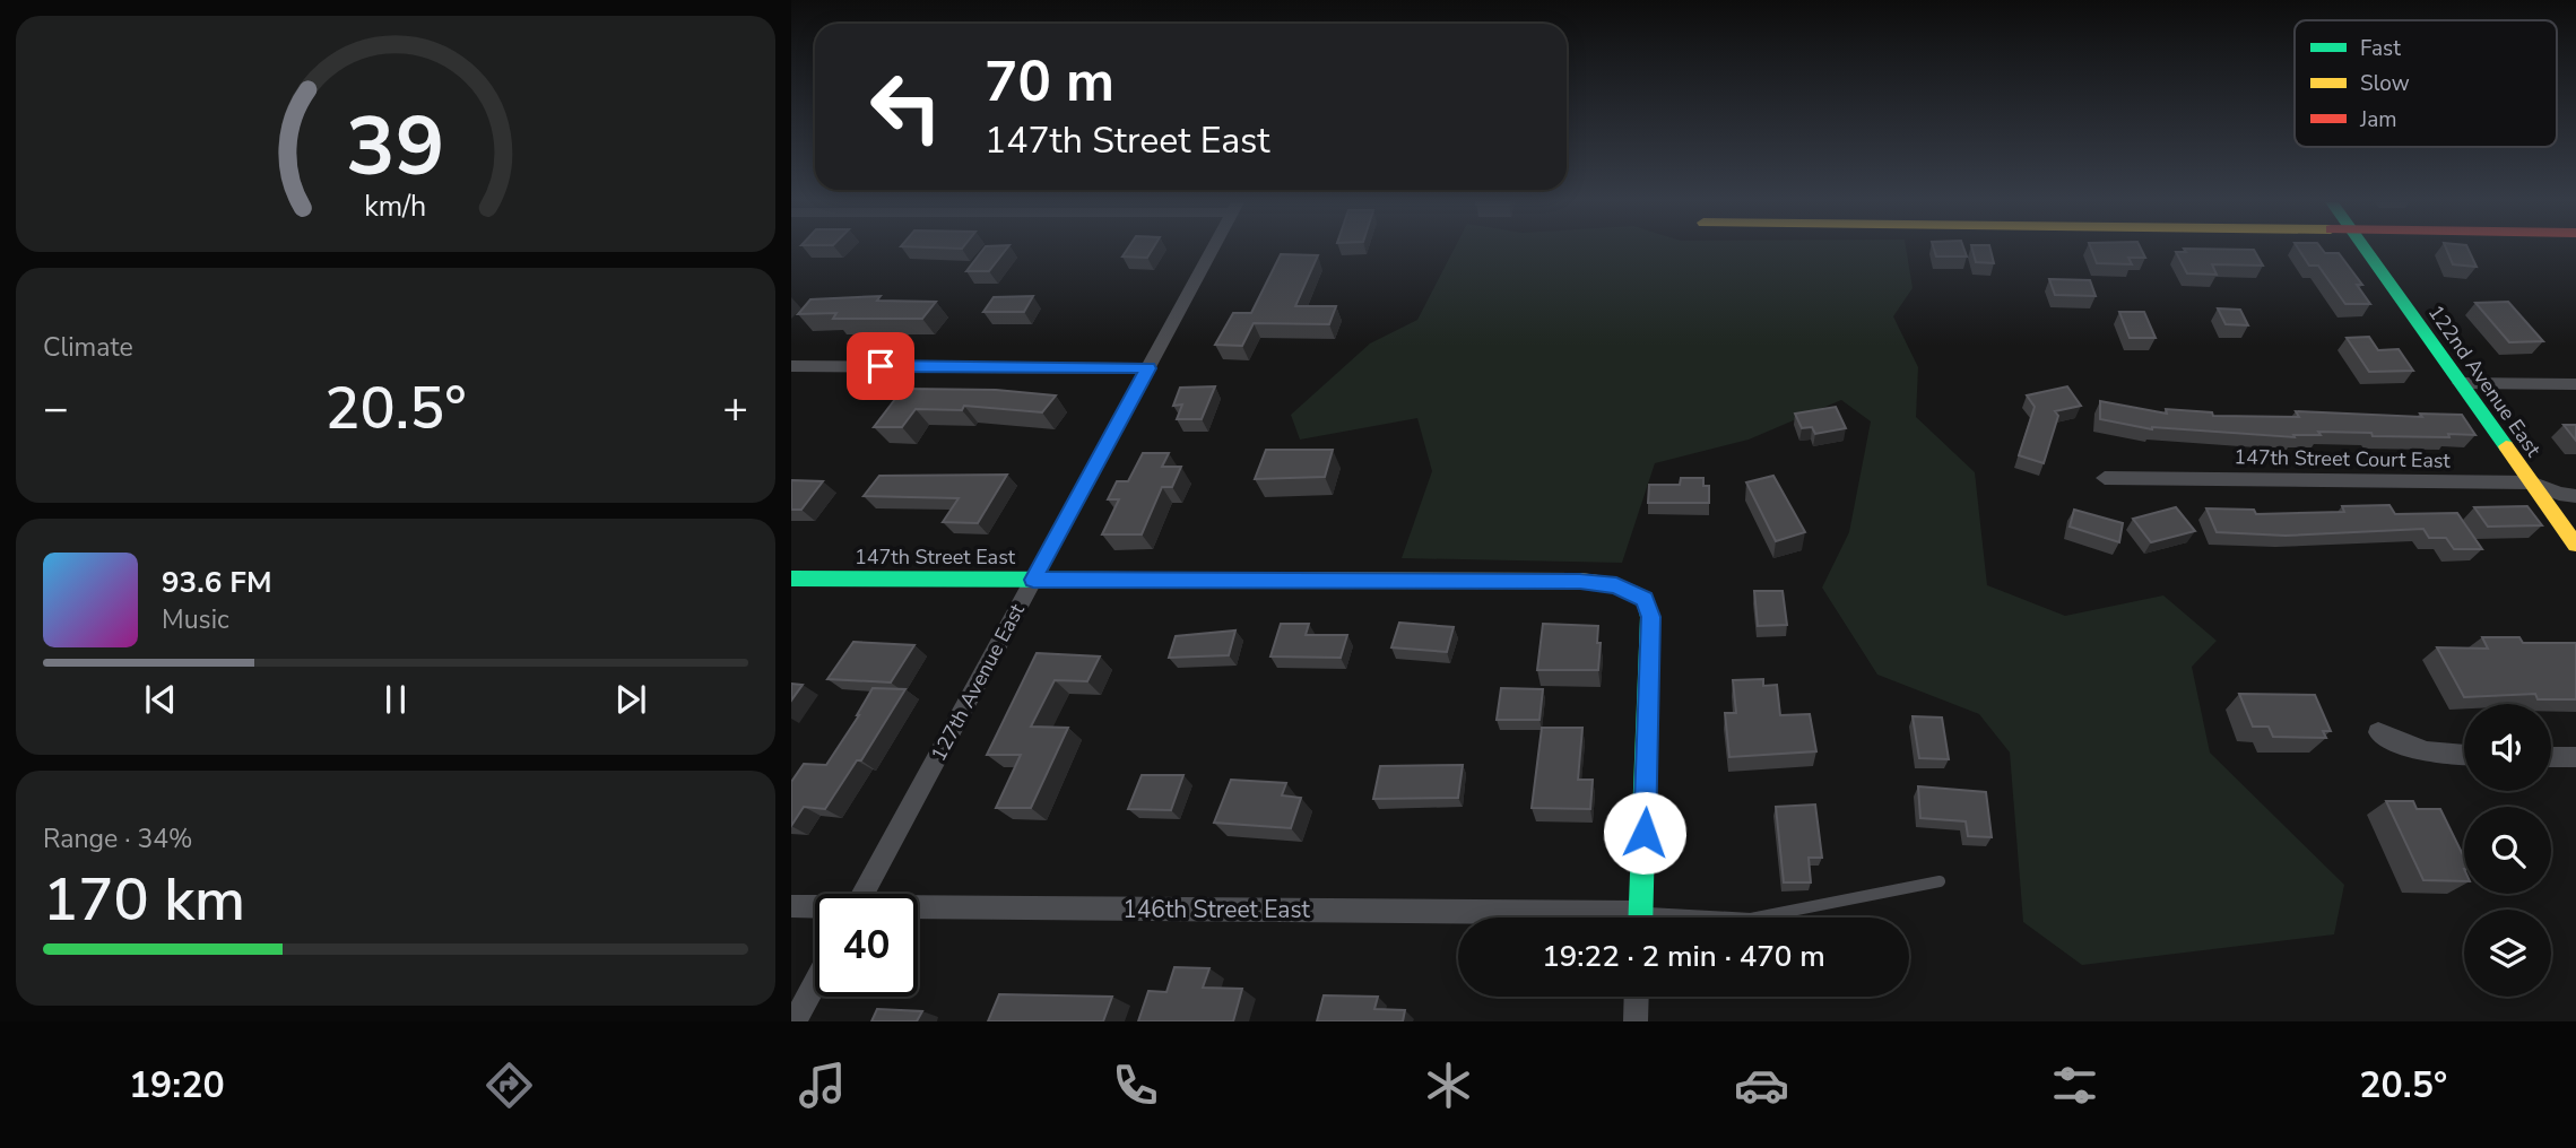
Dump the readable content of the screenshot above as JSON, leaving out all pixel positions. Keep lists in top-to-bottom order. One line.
{"streets":{"street":["122nd Avenue East","147th Street Court East","147th Street East","127th Avenue East","146th Street East"]},"crossings":[["122nd Avenue East","147th Street Court East"],["147th Street East","127th Avenue East"]],"legend":["Fast","Slow","Jam"],"page":{"turn":["70 m","147th Street East"],"tile":["Climate",["Range · 34%","170 km"]],"heat":["−","20.5°","+"],"song":["93.6 FM","Music"],"limit":"40","trip":"19:22 · 2 min · 470 m","tabs":["19:20","20.5°"],"gauge":["39","km/h"]}}
